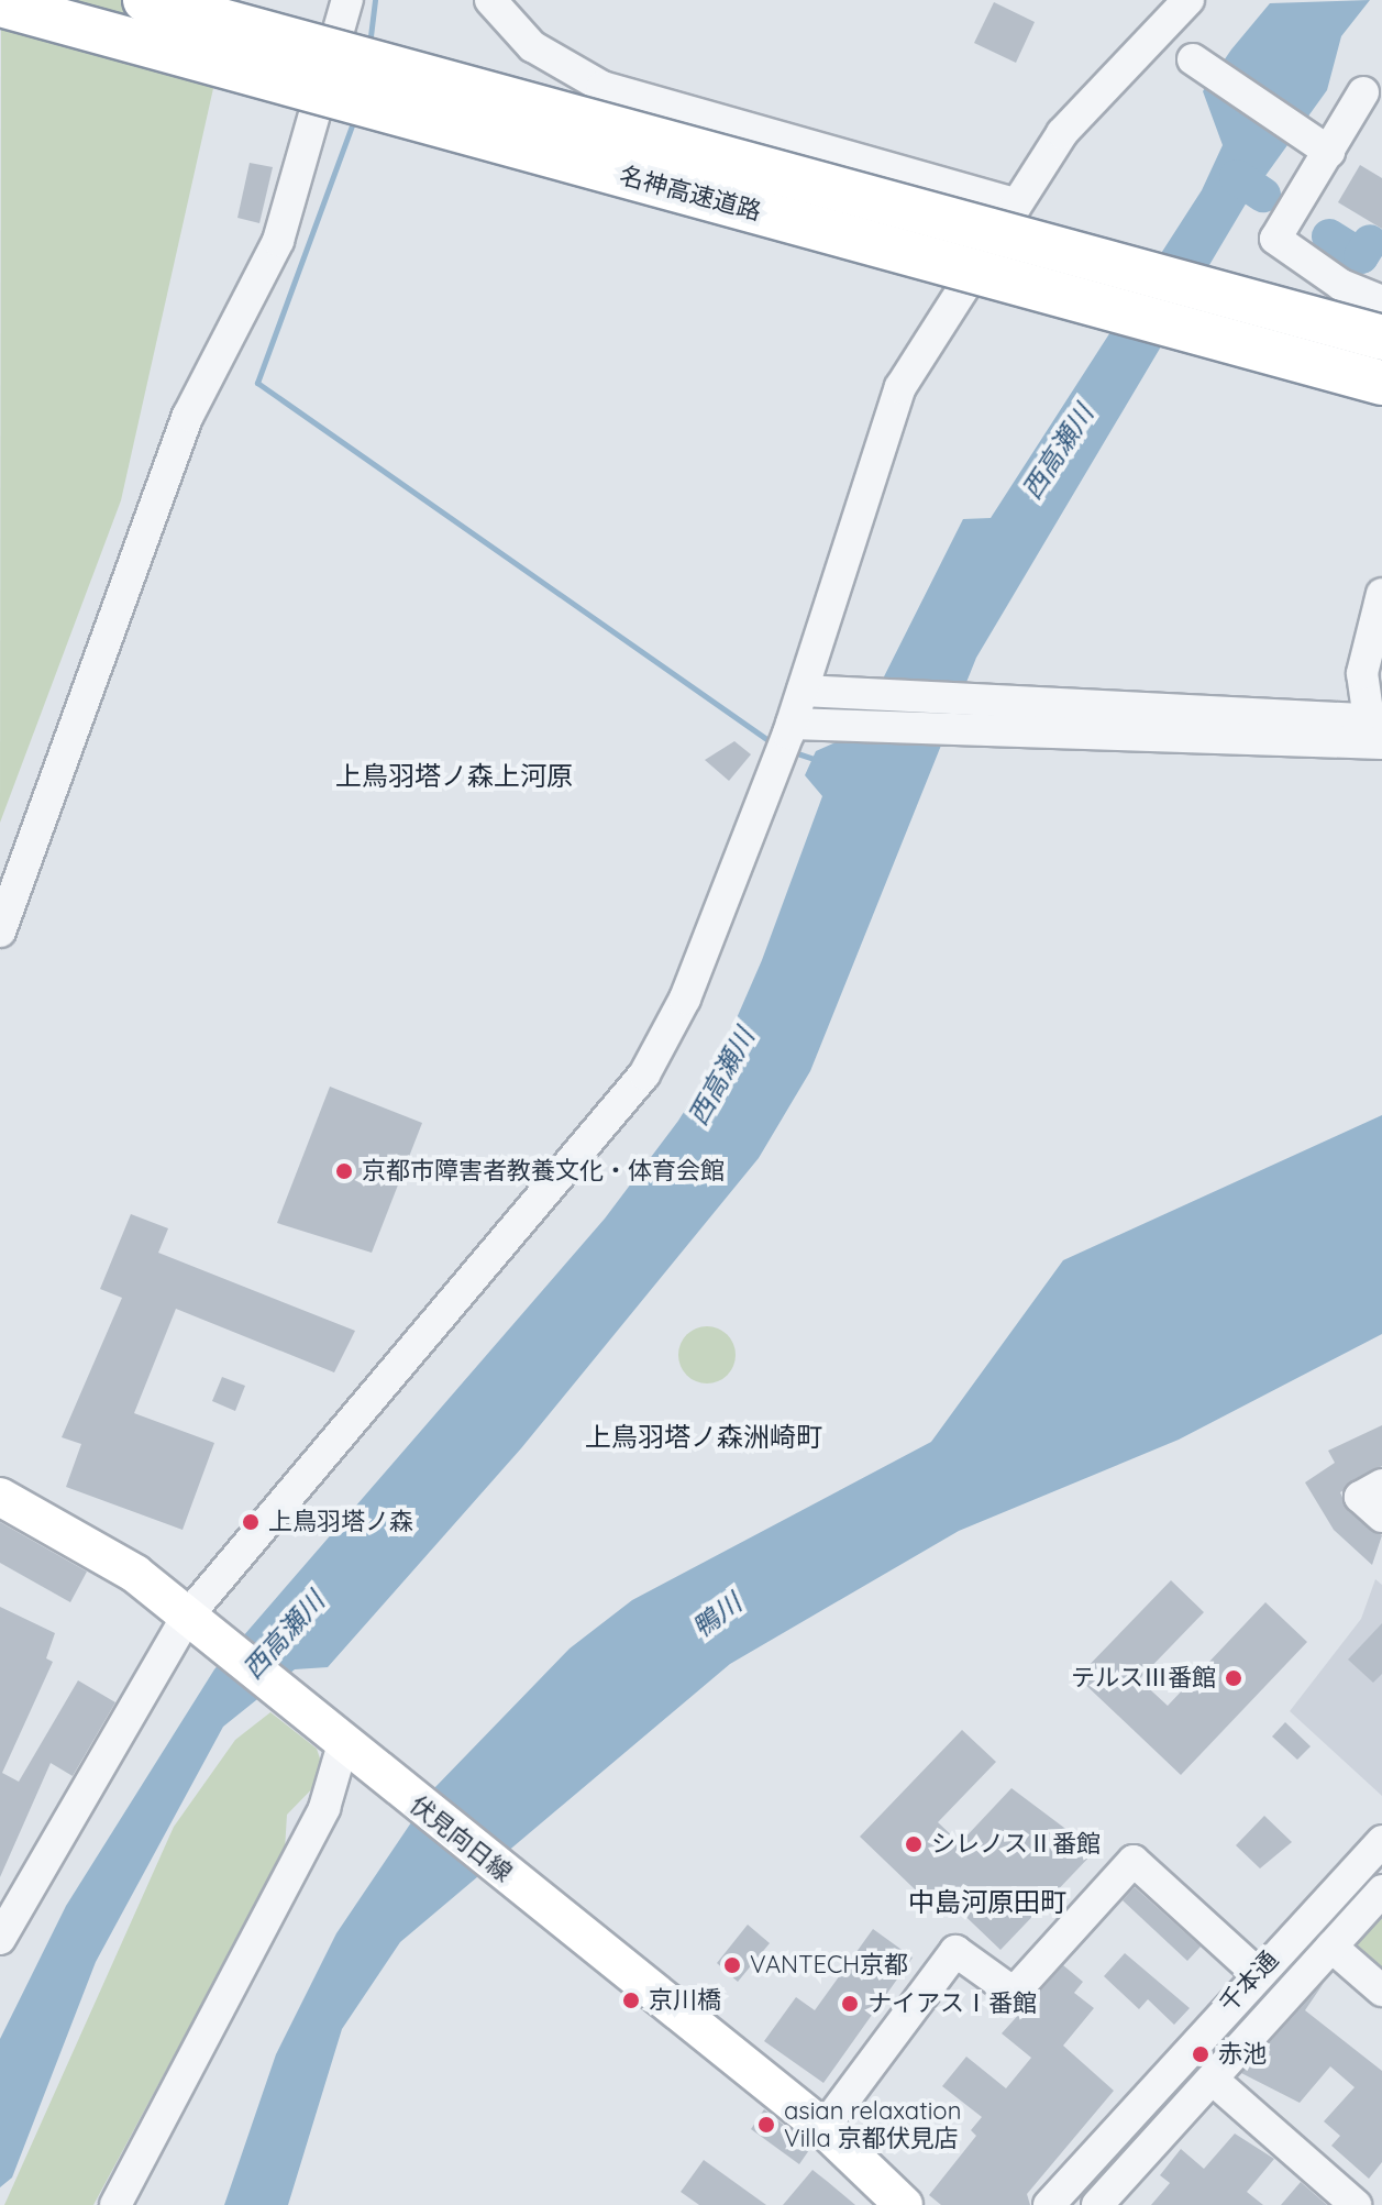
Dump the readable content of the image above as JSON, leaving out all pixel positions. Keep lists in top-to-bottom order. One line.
{"streets":{"highway":["名神高速道路"],"main road":["伏見向日線"],"street":["千本通"]},"districts":["上鳥羽塔ノ森上河原","上鳥羽塔ノ森洲崎町","中島河原田町"],"water":["西高瀬川","鴨川"],"places":["京都市障害者教養文化・体育会館","上鳥羽塔ノ森","テルスⅢ番館","シレノスⅡ番館","VANTECH京都","京川橋","ナイアスⅠ番館","赤池","asian relaxation Villa 京都伏見店"]}
